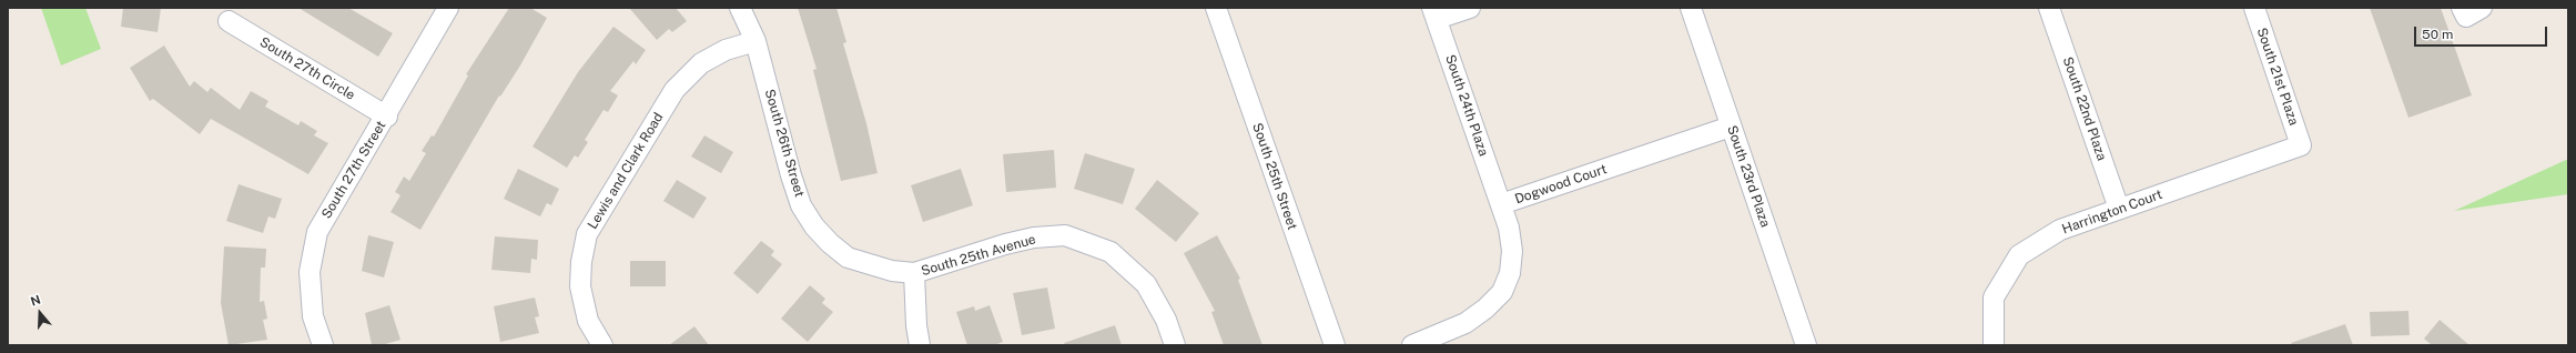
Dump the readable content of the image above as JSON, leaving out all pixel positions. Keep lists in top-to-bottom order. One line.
{"streets":{"street":["South 27th Circle","South 21st Plaza","South 24th Plaza","South 22nd Plaza","South 26th Street","South 27th Street","Lewis and Clark Road","South 25th Street","South 23rd Plaza","Dogwood Court","Harrington Court","South 25th Avenue"]},"crossings":[["South 27th Circle","South 27th Street"],["South 21st Plaza","Harrington Court"],["South 24th Plaza","Dogwood Court"],["South 22nd Plaza","Harrington Court"],["South 26th Street","Lewis and Clark Road"],["South 26th Street","South 25th Avenue"],["South 23rd Plaza","Dogwood Court"]],"scale_bar":"50 m","north":"top"}
